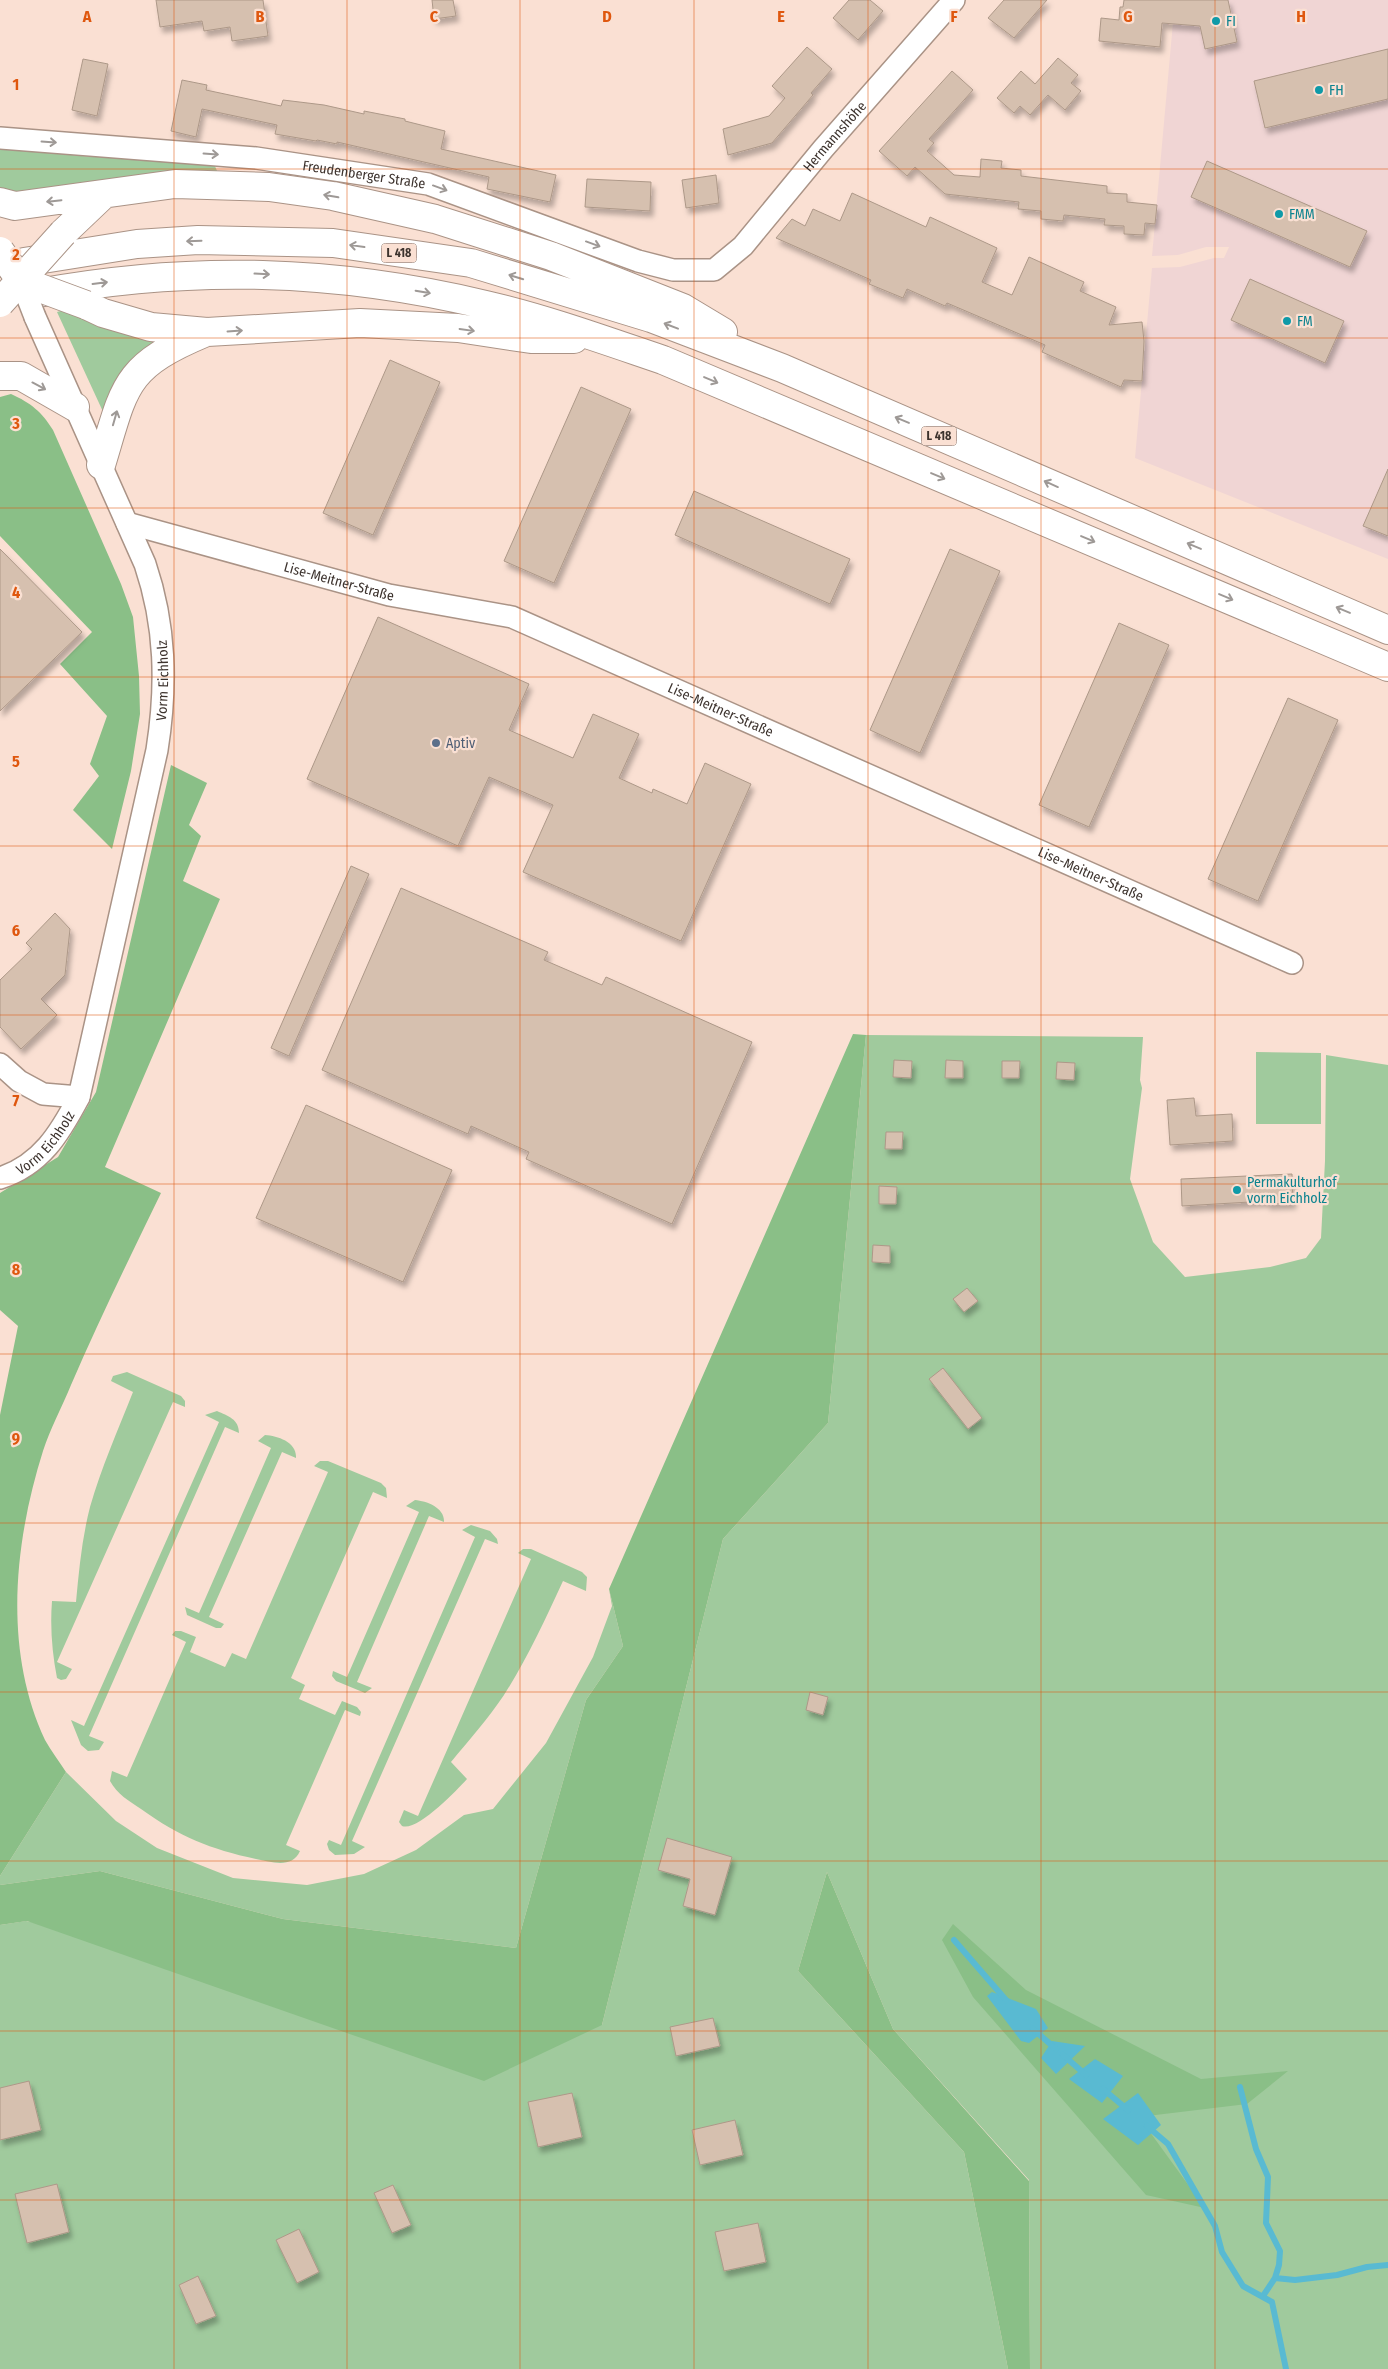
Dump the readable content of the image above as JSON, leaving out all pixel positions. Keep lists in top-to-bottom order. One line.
{"streets":{"main road":["L 418"],"street":["Hermannshöhe","Freudenberger Straße","Lise-Meitner-Straße","Vorm Eichholz"]},"crossings":[["Hermannshöhe","Freudenberger Straße"],["L 418","Vorm Eichholz"],["Lise-Meitner-Straße","Vorm Eichholz"]],"one_way":["Freudenberger Straße"],"places":["FI","FH","FMM","FM","Aptiv","Permakulturhof vorm Eichholz"],"grid":{"columns":["A","B","C","D","E","F","G","H"],"rows":["1","2","3","4","5","6","7","8","9"]}}
